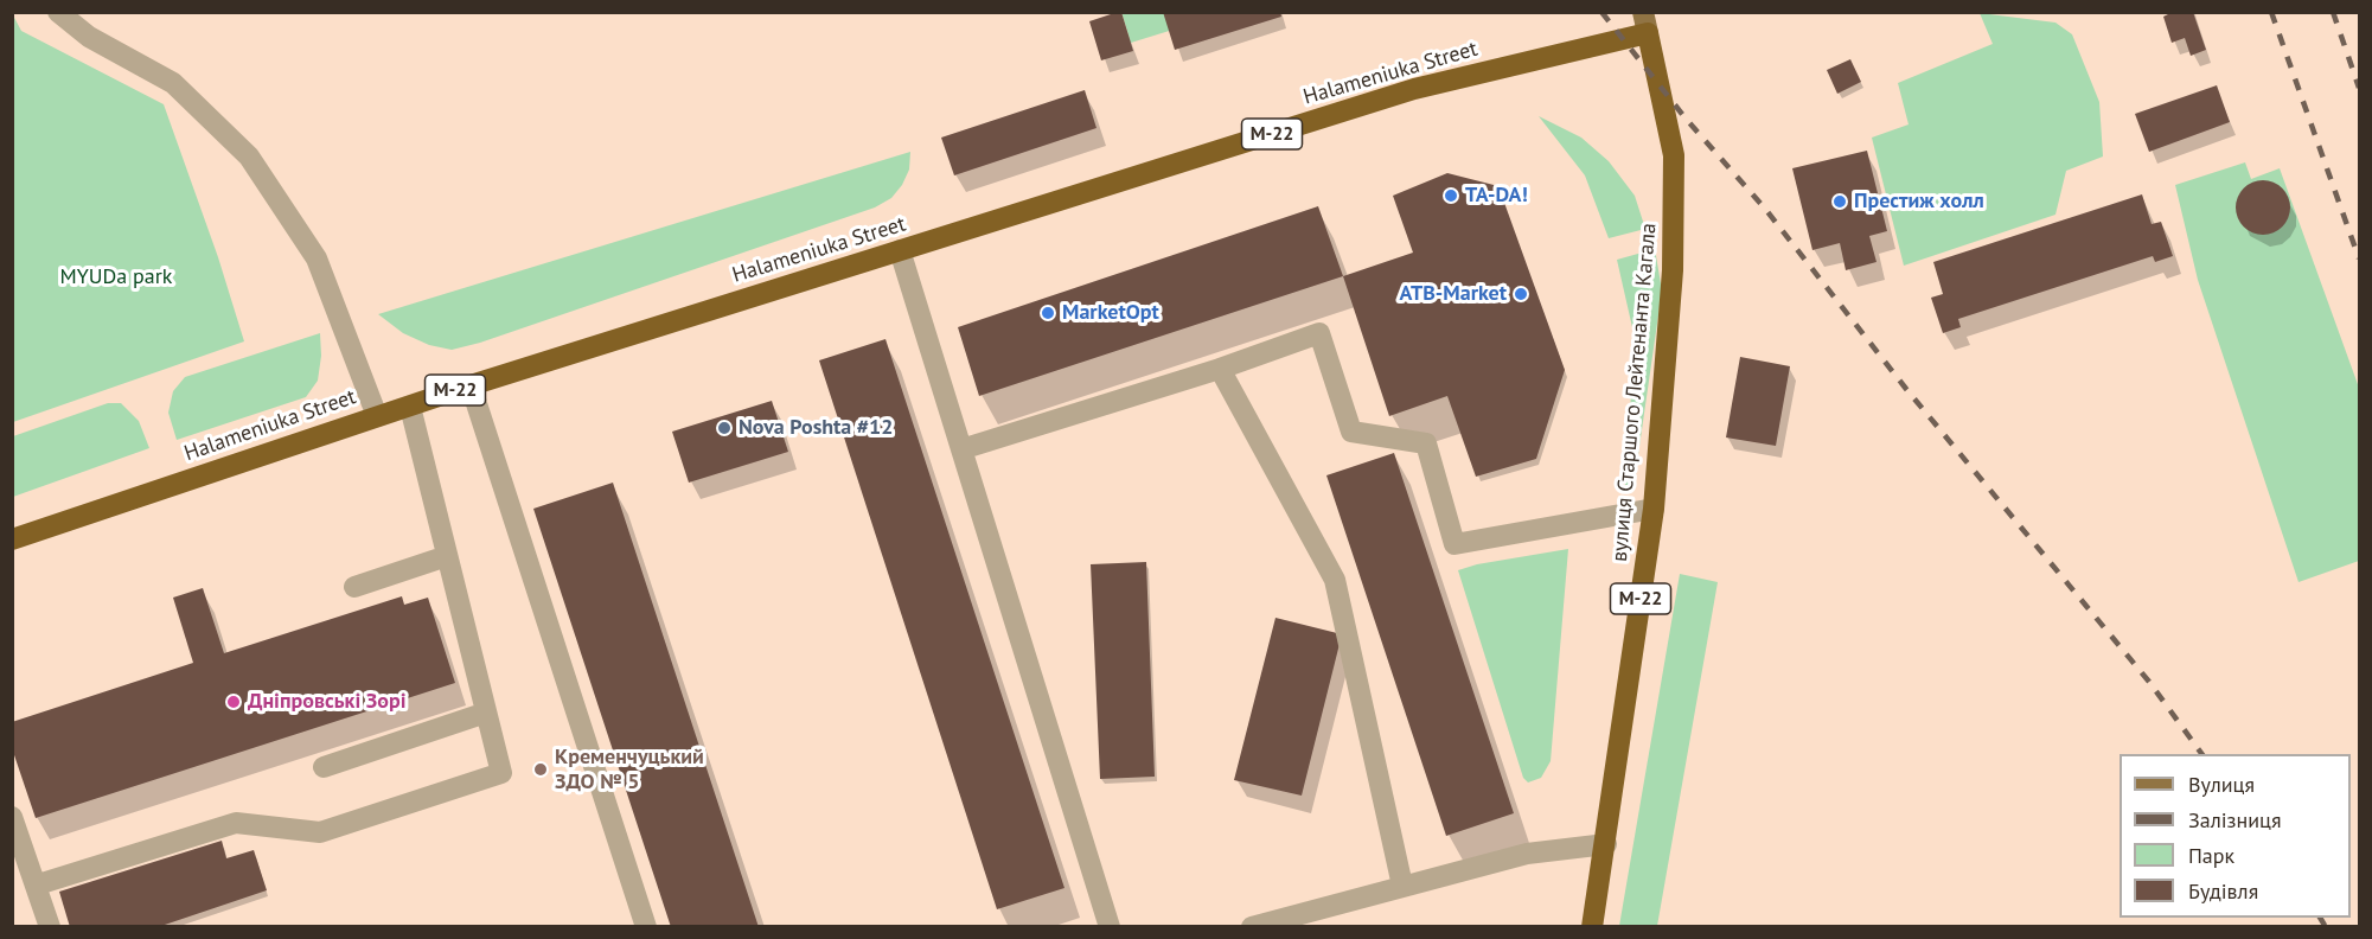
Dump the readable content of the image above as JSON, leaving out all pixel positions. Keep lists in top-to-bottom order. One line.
{"streets":{"highway":["Halameniuka Street","М-22","вулиця Старшого Лейтенанта Кагала"]},"crossings":[["Halameniuka Street","вулиця Старшого Лейтенанта Кагала"]],"parks":["MYUDa park"],"places":["TA-DA!","Престиж холл","ATB-Market","MarketOpt","Nova Poshta #12","Дніпровські Зорі","Кременчуцький ЗДО № 5"],"legend":["Вулиця","Залізниця","Парк","Будівля"]}
